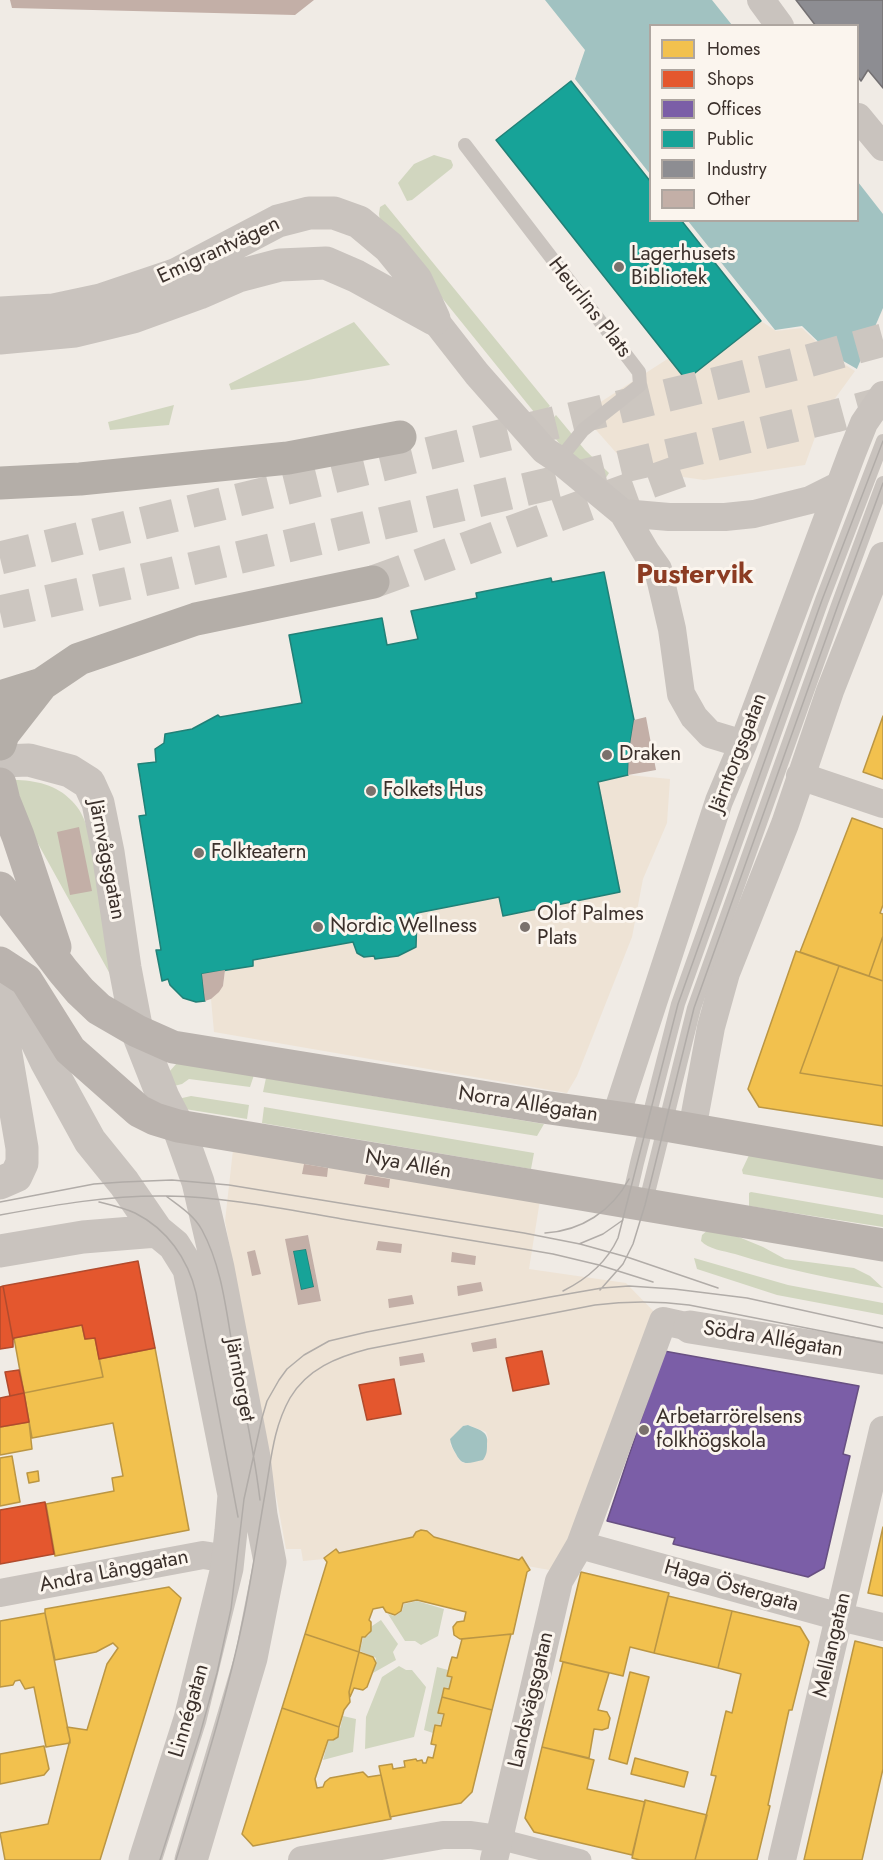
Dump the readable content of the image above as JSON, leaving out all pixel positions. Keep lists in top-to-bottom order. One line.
{"streets":{"main road":["Norra Allégatan","Nya Allén"],"street":["Emigrantvägen","Järntorgsgatan","Järnvågsgatan","Södra Allégatan","Järntorget","Andra Långgatan","Haga Östergata","Mellangatan","Landsvägsgatan","Linnégatan"],"lane":["Heurlins Plats"]},"crossings":[["Järntorgsgatan","Norra Allégatan"],["Järnvågsgatan","Norra Allégatan"],["Järnvågsgatan","Nya Allén"],["Järnvågsgatan","Järntorget"],["Järntorget","Andra Långgatan"],["Järntorget","Linnégatan"],["Andra Långgatan","Linnégatan"],["Haga Östergata","Mellangatan"],["Haga Östergata","Landsvägsgatan"]],"districts":["Pustervik"],"places":["Lagerhusets Bibliotek","Draken","Folkets Hus","Folkteatern","Nordic Wellness","Olof Palmes Plats","Arbetarrörelsens folkhögskola"],"legend":["Homes","Shops","Offices","Public","Industry","Other"]}
